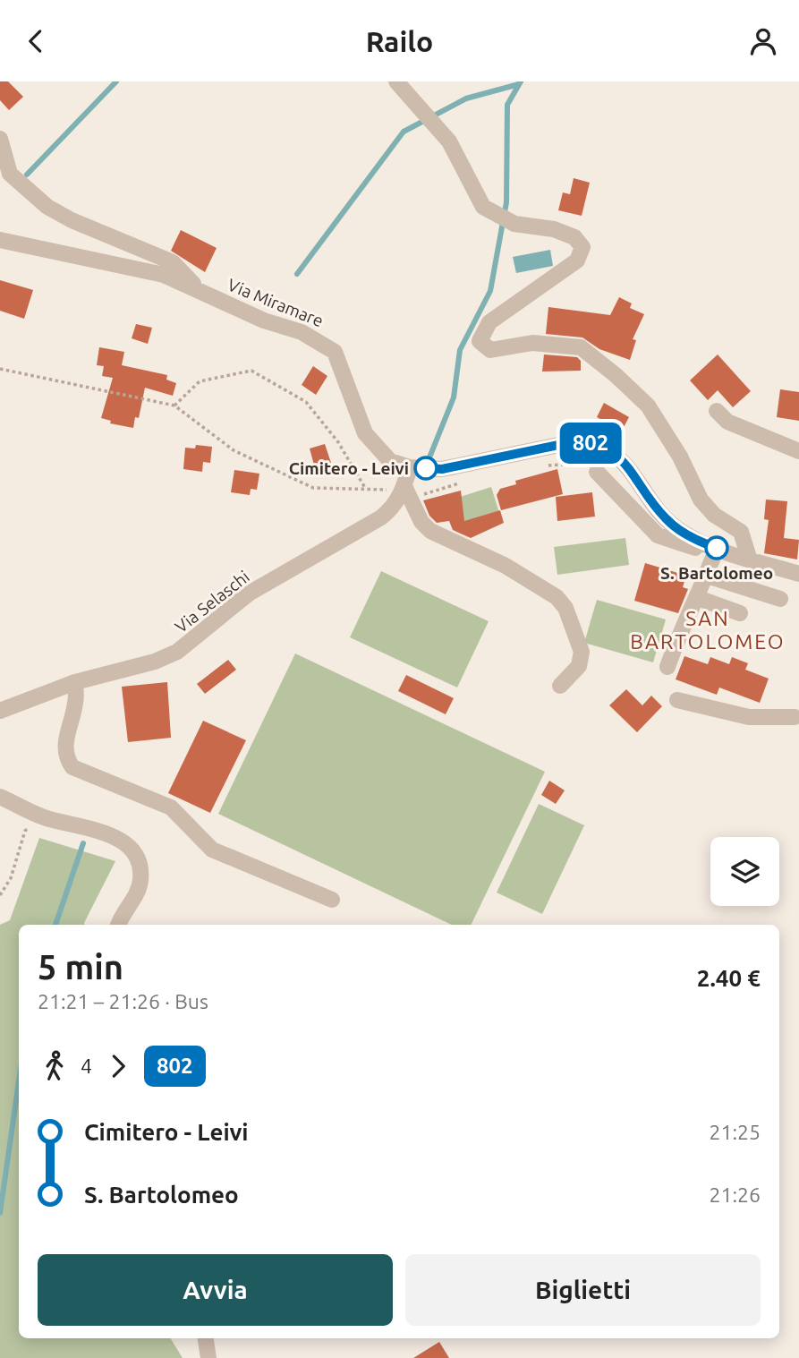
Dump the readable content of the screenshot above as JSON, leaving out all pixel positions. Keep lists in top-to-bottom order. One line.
{"streets":{"street":["Via Miramare","Via Selaschi"]},"crossings":[["Via Miramare","Via Selaschi"]],"districts":["SAN BARTOLOMEO"],"places":["Cimitero - Leivi","S. Bartolomeo"],"lines":["bus line 802"],"page":{"header":"Railo","on_map":"802","heading":["5 min","21:21 – 21:26 · Bus","2.40 €"],"legs":["4","802"],"list":[{"name":"Cimitero - Leivi","value":"21:25"},{"name":"S. Bartolomeo","value":"21:26"}],"buttons":["Avvia","Biglietti"]}}
